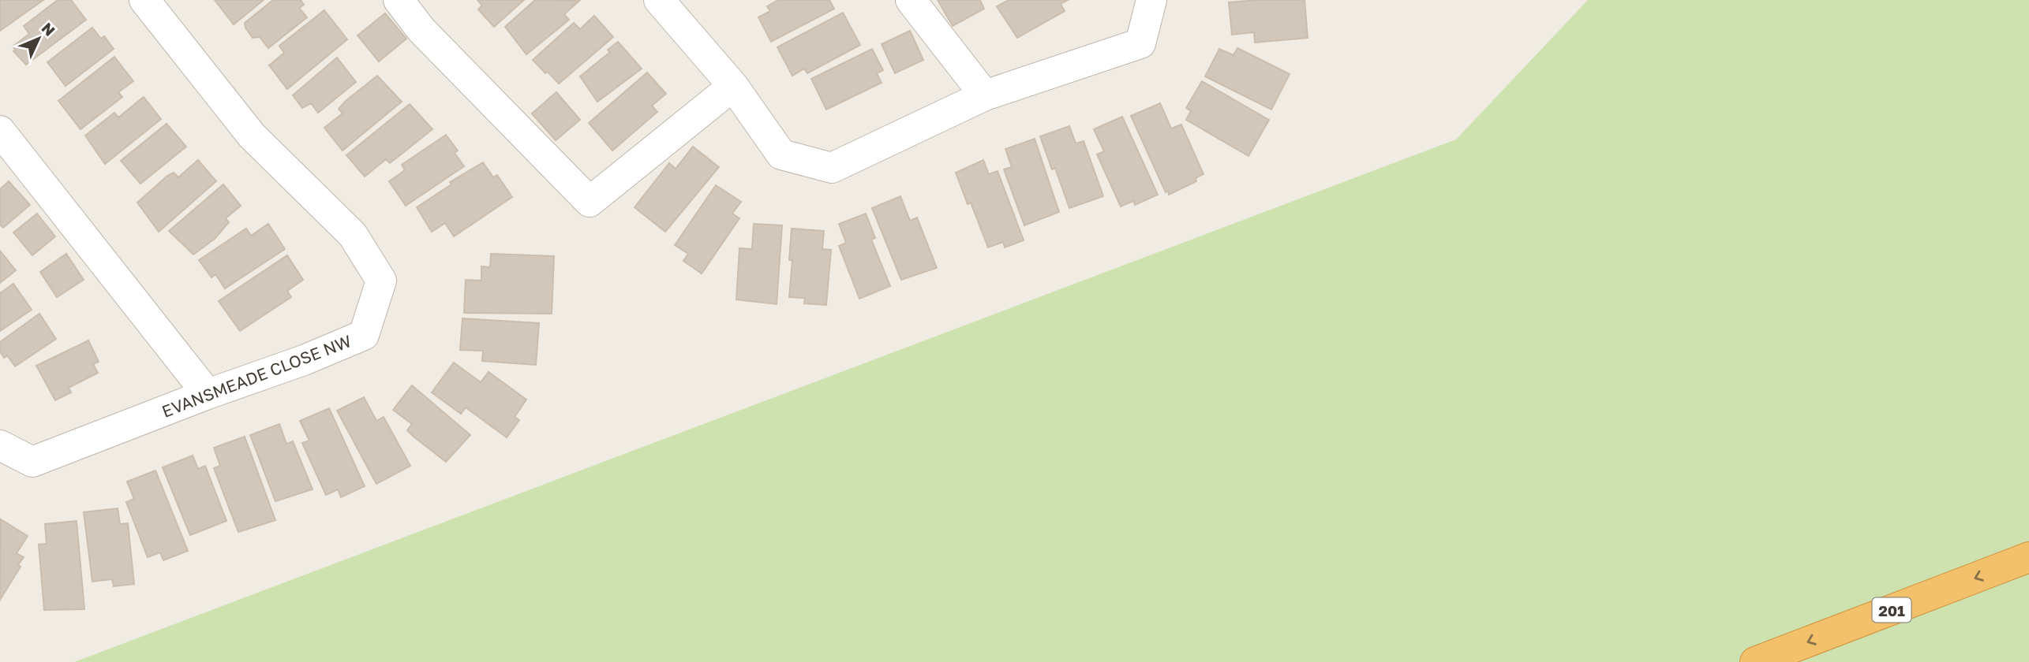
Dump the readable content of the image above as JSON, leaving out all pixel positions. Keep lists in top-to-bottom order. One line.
{"streets":{"highway":["201"],"street":["EVANSMEADE CLOSE NW"]},"north":"top right"}
